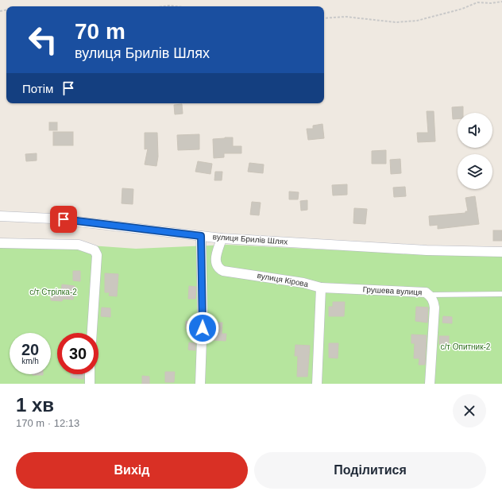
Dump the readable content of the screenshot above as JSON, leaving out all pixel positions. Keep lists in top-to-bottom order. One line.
{"streets":{"street":["вулиця Брилів Шлях","вулиця Кірова","Грушева вулиця"]},"crossings":[["вулиця Брилів Шлях","вулиця Кірова"],["вулиця Кірова","Грушева вулиця"]],"parks":["с/т Стрілка-2","с/т Опитник-2"],"page":{"turn":["70 m","вулиця Брилів Шлях"],"then":"Потім","speed":"20 km/h","limit":"30","heading":["1 хв","170 m · 12:13"],"buttons":["Вихід","Поділитися"]}}
